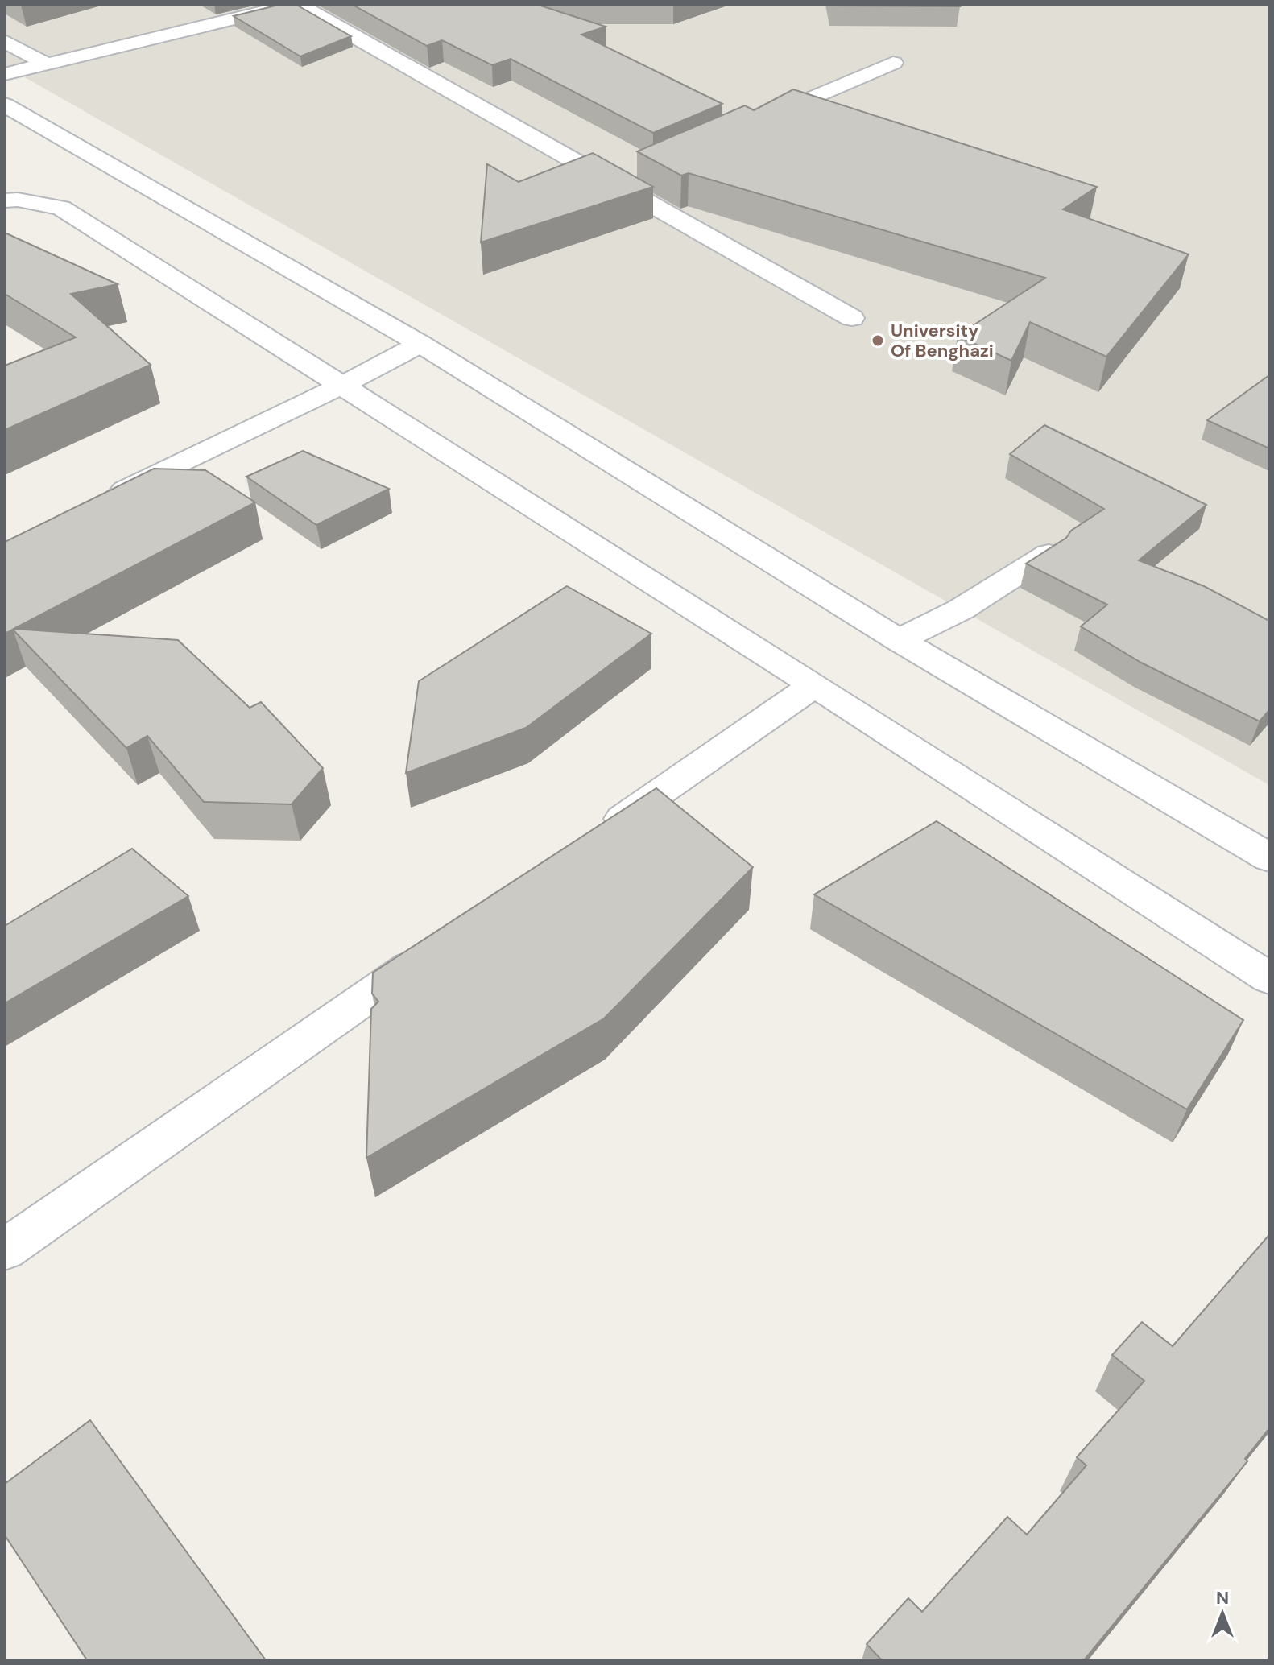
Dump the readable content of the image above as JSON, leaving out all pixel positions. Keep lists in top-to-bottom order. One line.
{"places":["University Of Benghazi"],"north":"top"}
